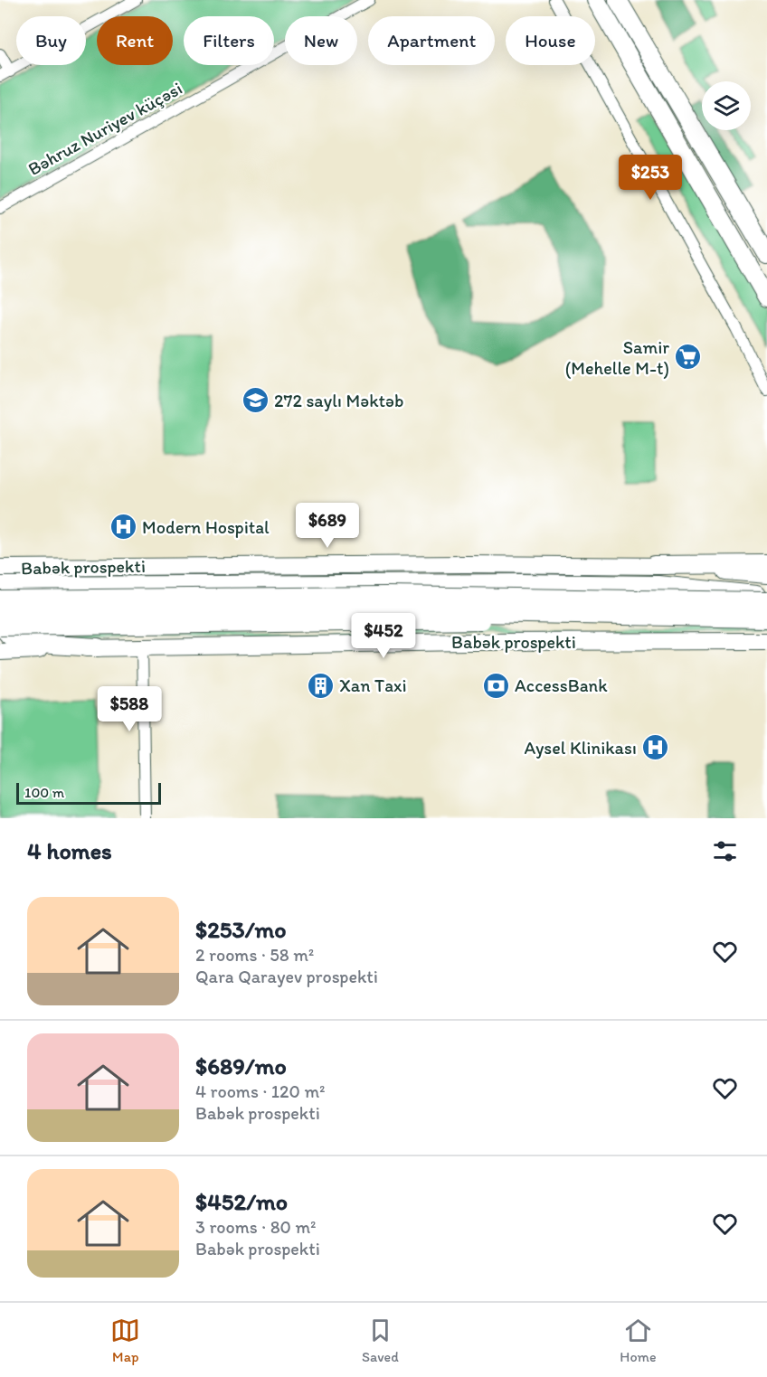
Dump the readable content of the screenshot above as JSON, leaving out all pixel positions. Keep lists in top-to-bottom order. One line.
{"streets":{"main road":["Babək prospekti"],"street":["Bəhruz Nuriyev küçəsi"]},"places":{"supermarket":["Samir (Mehelle M-t)"],"school or university":["272 saylı Məktəb"],"hospital":["Modern Hospital","Aysel Klinikası"],"building":["Xan Taxi"],"bank":["AccessBank"]},"scale_bar":"100 m","page":{"chip":["Buy","Rent","Filters","New","Apartment","House"],"price":["$253","$689","$452","$588"],"scale":"100 m","heading":"4 homes","list":[{"name":"$253/mo","note":"2 rooms · 58 m² · Qara Qarayev prospekti"},{"name":"$689/mo","note":"4 rooms · 120 m² · Babək prospekti"},{"name":"$452/mo","note":"3 rooms · 80 m² · Babək prospekti"}],"tabs":["Map","Saved","Home"]}}
